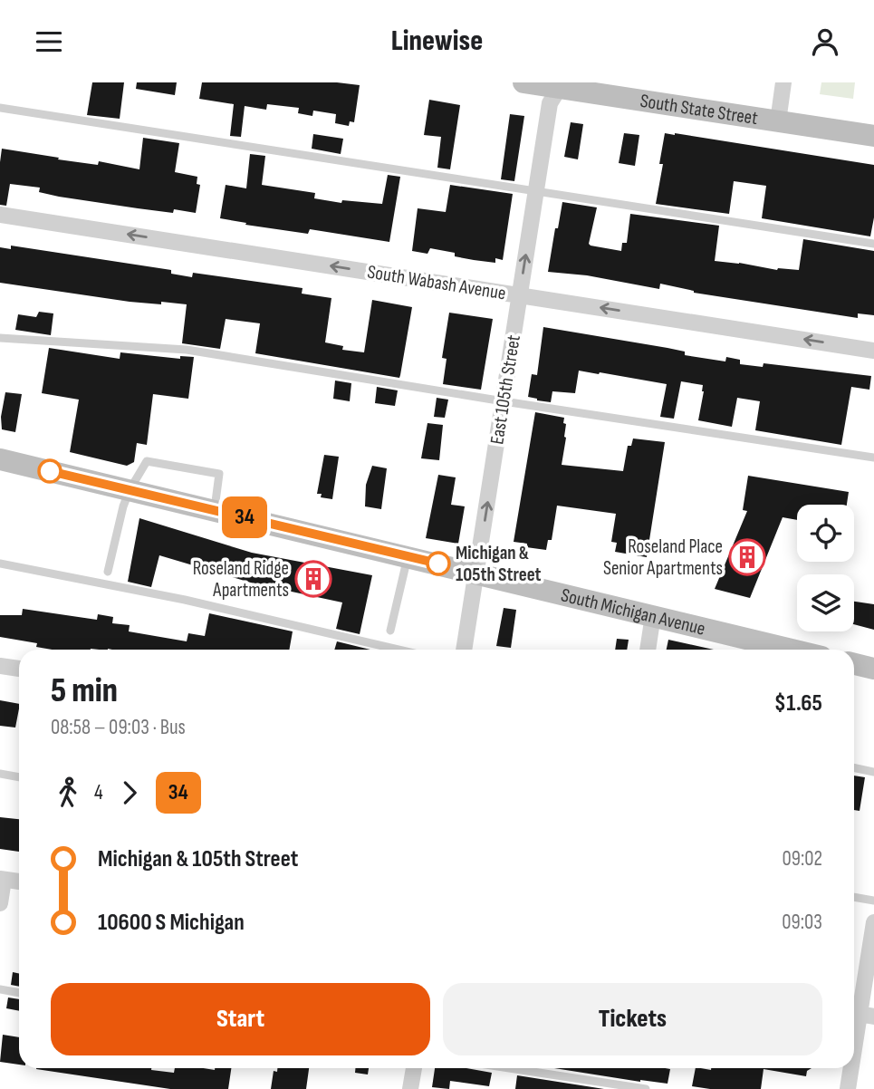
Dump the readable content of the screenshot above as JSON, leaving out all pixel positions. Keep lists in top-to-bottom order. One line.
{"streets":{"main road":["South State Street","South Michigan Avenue"],"street":["South Wabash Avenue","East 105th Street"]},"crossings":[["South State Street","East 105th Street"],["South Wabash Avenue","East 105th Street"],["East 105th Street","South Michigan Avenue"]],"one_way":["South Wabash Avenue","East 105th Street"],"places":{"building":["Roseland Place Senior Apartments","Roseland Ridge Apartments"],"other":["Michigan & 105th Street"]},"lines":["bus line 34"],"page":{"header":"Linewise","on_map":"34","heading":["5 min","08:58 – 09:03 · Bus","$1.65"],"legs":["4","34"],"list":[{"name":"Michigan & 105th Street","value":"09:02"},{"name":"10600 S Michigan","value":"09:03"}],"buttons":["Start","Tickets"]}}
